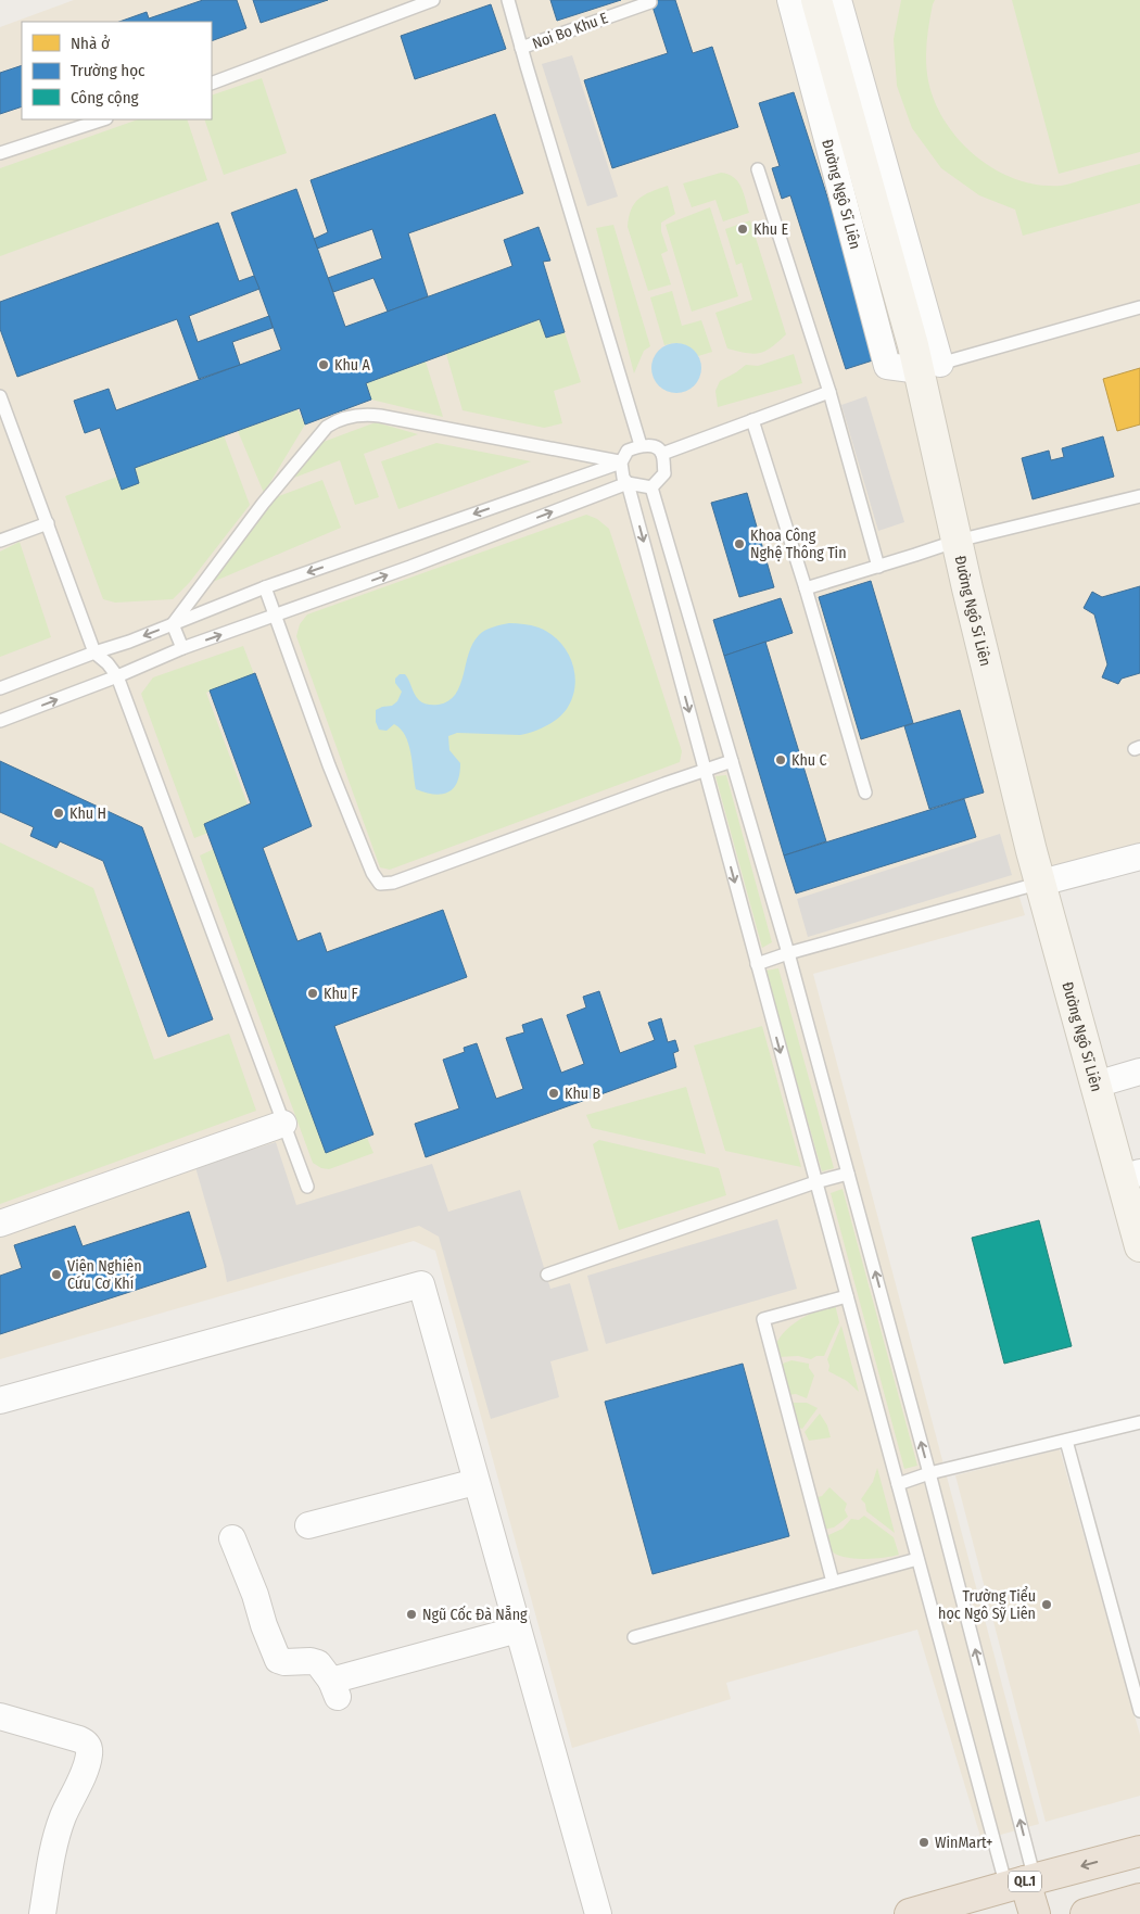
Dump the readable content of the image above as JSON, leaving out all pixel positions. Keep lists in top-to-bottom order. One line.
{"streets":{"highway":["QL.1"],"street":["Đường Ngô Sĩ Liên"],"lane":["Noi Bo Khu E"]},"places":["Khu E","Khu A","Khoa Công Nghệ Thông Tin","Khu C","Khu H","Khu F","Khu B","Viện Nghiên Cứu Cơ Khí","Trường Tiểu học Ngô Sỹ Liên","Ngũ Cốc Đà Nẵng","WinMart+"],"legend":["Nhà ở","Trường học","Công cộng"]}
